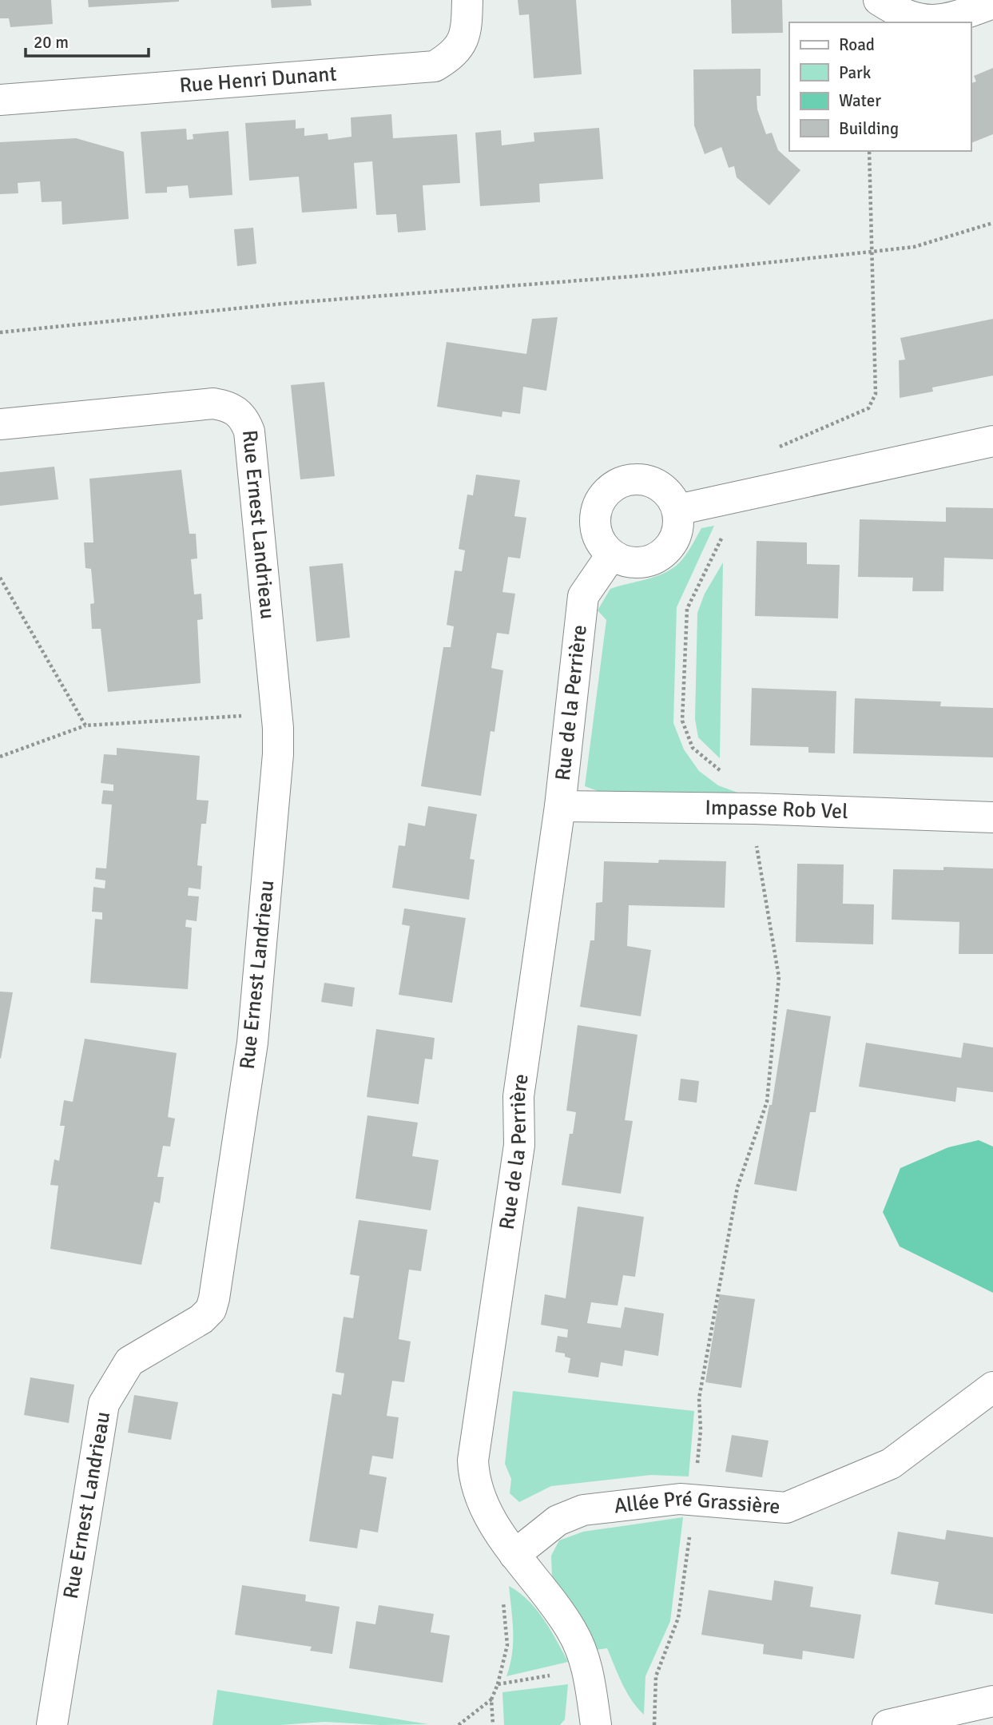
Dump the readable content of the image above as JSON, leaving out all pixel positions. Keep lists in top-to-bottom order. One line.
{"streets":{"street":["Rue Henri Dunant","Rue Ernest Landrieau","Rue de la Perrière","Impasse Rob Vel","Allée Pré Grassière"]},"crossings":[["Rue de la Perrière","Impasse Rob Vel"],["Rue de la Perrière","Allée Pré Grassière"]],"legend":["Road","Park","Water","Building"],"scale_bar":"20 m"}
